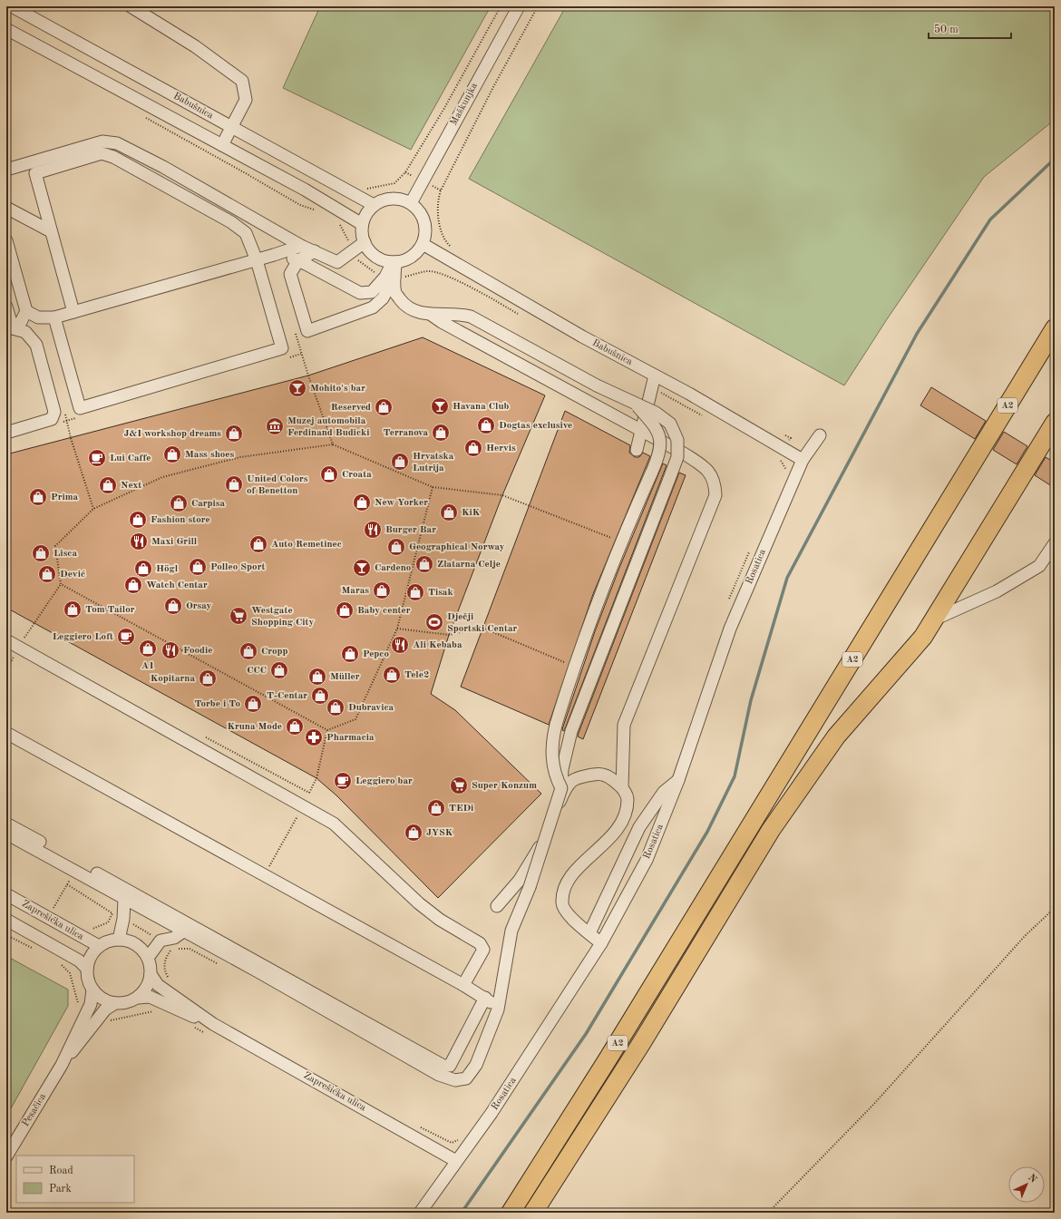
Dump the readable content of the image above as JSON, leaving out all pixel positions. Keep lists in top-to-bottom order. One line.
{"streets":{"highway":["A2"],"street":["Maškunjka","Babušnica","Rosatica","Zaprešićka ulica","Pesačica"]},"crossings":[["Maškunjka","Babušnica"],["Babušnica","Rosatica"],["Rosatica","Zaprešićka ulica"],["Zaprešićka ulica","Pesačica"]],"places":{"bar":["Mohito's bar","Havana Club","Cardeno"],"shop":["Reserved","Dogtas exclusive","Terranova","J&I workshop dreams","Hervis","Mass shoes","Hrvatska Lutrija","Croata","United Colors of Benetton","Next","Prima","New Yorker","Carpisa","KiK","Fashion store","Auto Remetinec","Geographical Norway","Lisca","Zlatarna Celje","Polleo Sport","Högl","Dević","Watch Centar","Maras","Tisak","Orsay","Tom Tailor","Baby center","A1","Cropp","Pepco","CCC","Tele2","Müller","Kopitarna","T-Centar","Torbe i To","Dubravica","Kruna Mode","TEDi","JYSK"],"museum":["Muzej automobila Ferdinand Budicki"],"cafe":["Lui Caffe","Leggiero Loft","Leggiero bar"],"restaurant":["Burger Bar","Maxi Grill","Ali Kebaba","Foodie"],"supermarket":["Westgate Shopping City","Super Konzum"],"sports":["Dječji Sportski Centar"],"pharmacy":["Pharmacia"]},"legend":["Road","Park"],"scale_bar":"50 m","north":"top right"}
